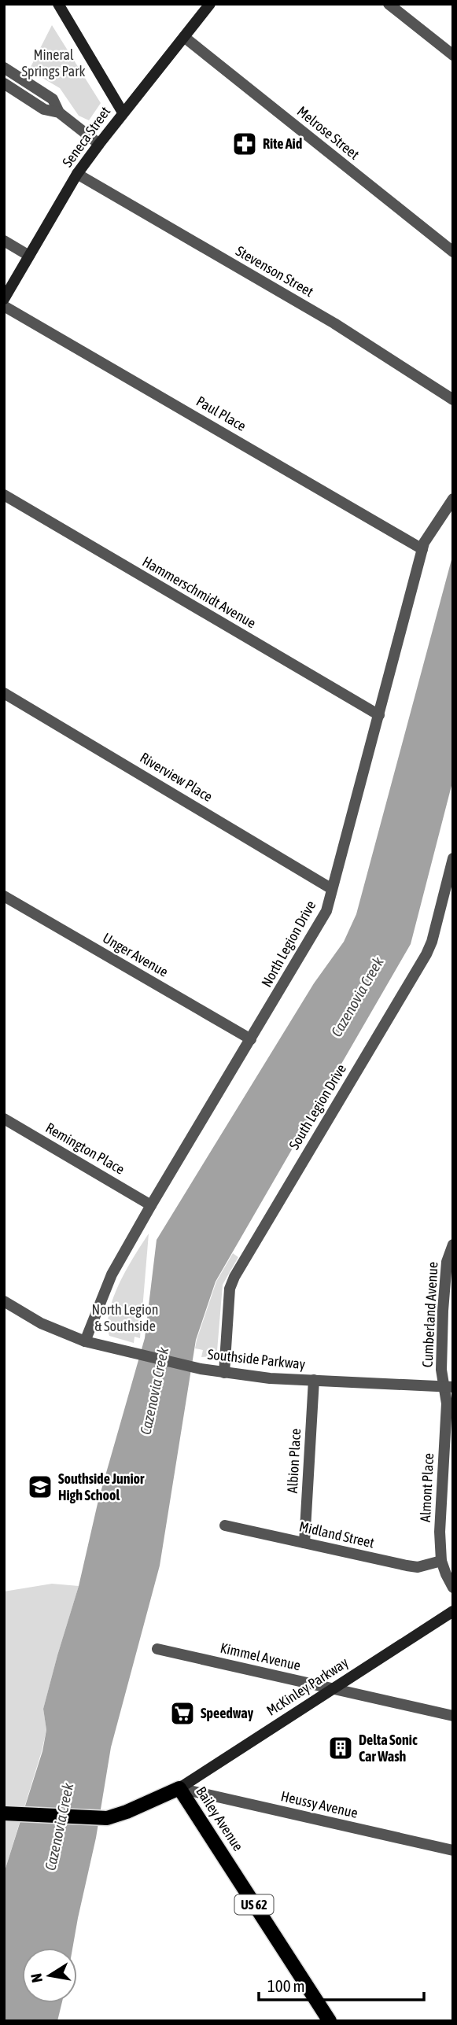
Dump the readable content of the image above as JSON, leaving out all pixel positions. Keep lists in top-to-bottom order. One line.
{"streets":{"main road":["Bailey Avenue","US 62"],"street":["Melrose Street","Seneca Street","Stevenson Street","Paul Place","Hammerschmidt Avenue","Riverview Place","North Legion Drive","Unger Avenue","South Legion Drive","Remington Place","Cumberland Avenue","Southside Parkway","Albion Place","Almont Place","Midland Street","Kimmel Avenue","McKinley Parkway","Heussy Avenue"]},"crossings":[["Melrose Street","Seneca Street"],["Seneca Street","Stevenson Street"],["Paul Place","North Legion Drive"],["Hammerschmidt Avenue","North Legion Drive"],["Riverview Place","North Legion Drive"],["North Legion Drive","Unger Avenue"],["North Legion Drive","Remington Place"],["North Legion Drive","Southside Parkway"],["South Legion Drive","Southside Parkway"],["Cumberland Avenue","Southside Parkway"],["Cumberland Avenue","Almont Place"],["Southside Parkway","Albion Place"],["Southside Parkway","Almont Place"],["Albion Place","Midland Street"],["Almont Place","Midland Street"],["Kimmel Avenue","McKinley Parkway"],["McKinley Parkway","Heussy Avenue"],["McKinley Parkway","Bailey Avenue"],["Heussy Avenue","Bailey Avenue"]],"water":["Cazenovia Creek"],"parks":["Mineral Springs Park","North Legion & Southside"],"places":{"pharmacy":["Rite Aid"],"school or university":["Southside Junior High School"],"supermarket":["Speedway"],"building":["Delta Sonic Car Wash"]},"scale_bar":"100 m","north":"left"}
